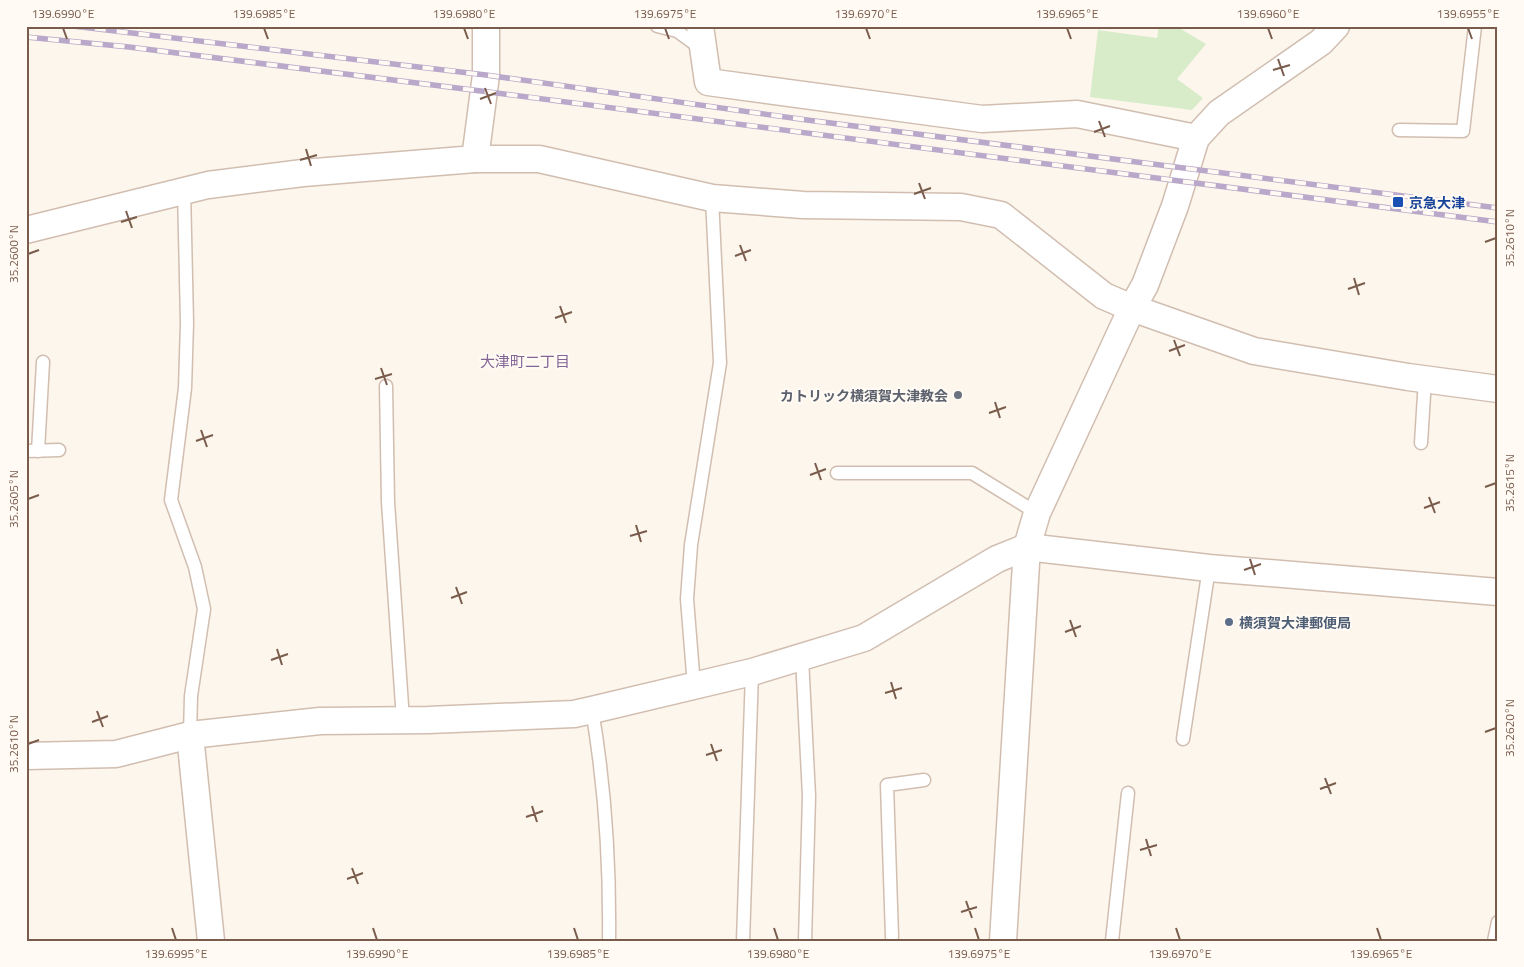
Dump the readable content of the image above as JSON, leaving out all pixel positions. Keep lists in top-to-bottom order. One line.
{"districts":["大津町二丁目"],"places":{"transit":["京急大津"],"other":["カトリック横須賀大津教会","横須賀大津郵便局"]},"coordinates":["139.6990°E","139.6985°E","139.6980°E","139.6975°E","139.6970°E","139.6965°E","139.6960°E","139.6955°E","35.2610°N","35.2600°N","35.2615°N","35.2605°N","35.2620°N","139.6995°E"]}
